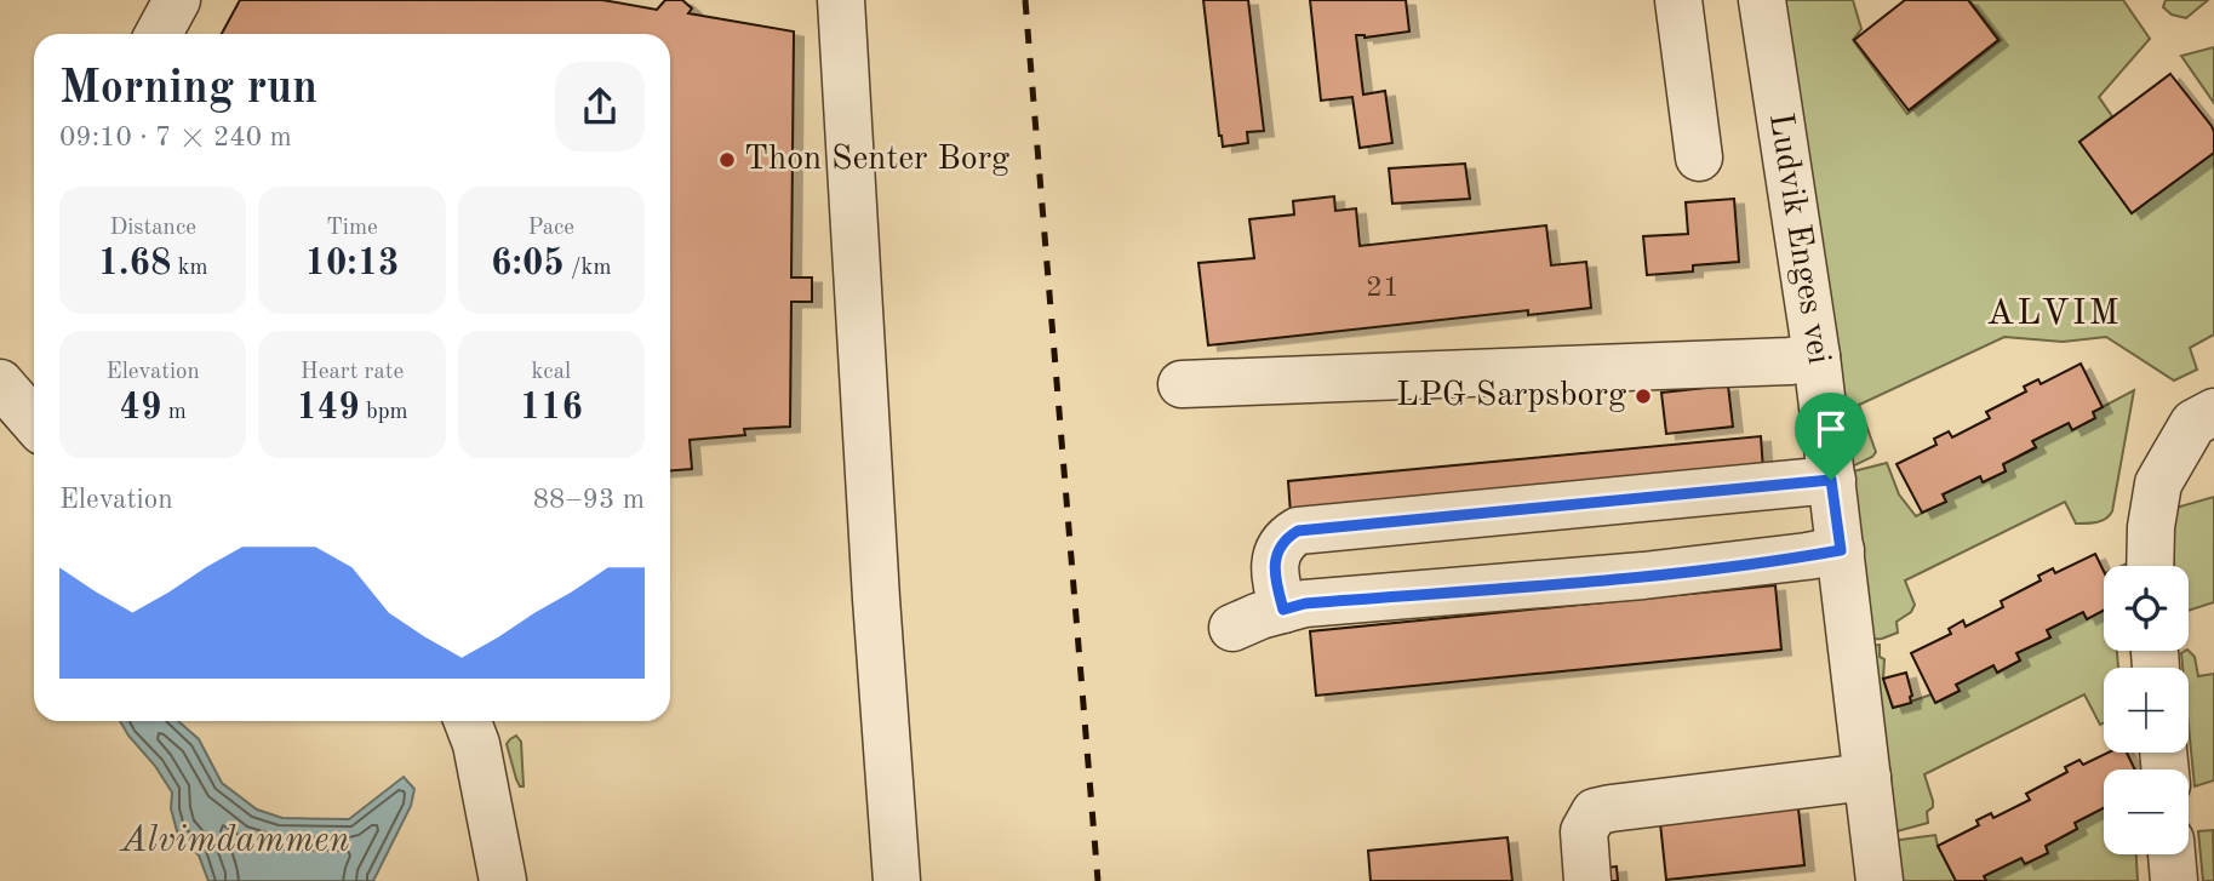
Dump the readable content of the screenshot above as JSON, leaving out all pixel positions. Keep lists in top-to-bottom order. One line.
{"streets":{"street":["Ludvik Enges vei"]},"districts":["ALVIM"],"water":["Alvimdammen"],"places":["Thon Senter Borg","LPG Sarpsborg"],"house_numbers":["21"],"page":{"heading":["Morning run","09:10 · 7 × 240 m"],"stats":[["Distance","1.68 km"],["Time","10:13"],["Pace","6:05 /km"],["Elevation","49 m"],["Heart rate","149 bpm"],["kcal","116"]],"chart":["Elevation","88–93 m"],"map_buttons":["+","−"]}}
